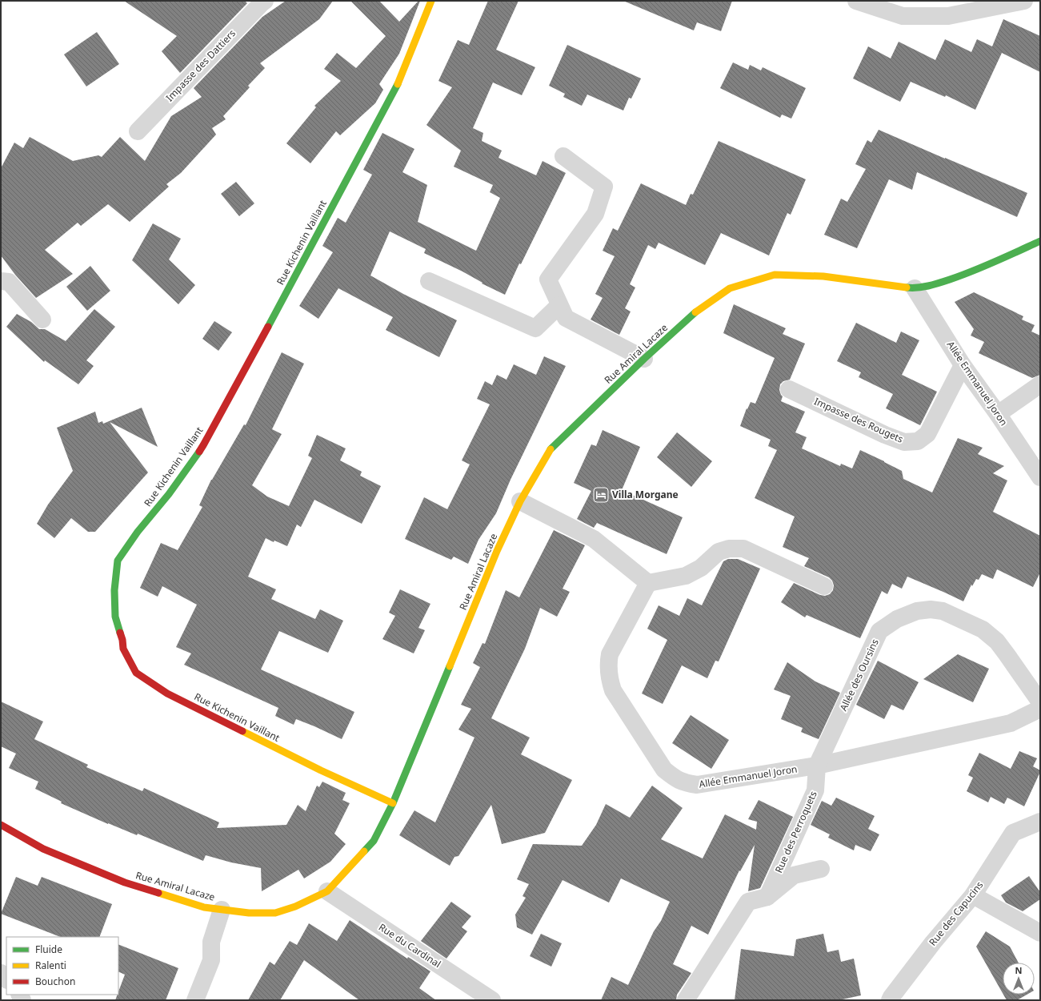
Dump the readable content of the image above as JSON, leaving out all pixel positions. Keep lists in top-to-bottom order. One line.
{"streets":{"street":["Impasse des Dattiers","Rue Kichenin Vaillant","Rue Amiral Lacaze","Allée Emmanuel Joron","Impasse des Rougets","Allée des Oursins","Rue des Perroquets","Rue des Capucins","Rue du Cardinal"]},"crossings":[["Rue Kichenin Vaillant","Rue Amiral Lacaze"],["Rue Amiral Lacaze","Allée Emmanuel Joron"],["Rue Amiral Lacaze","Rue du Cardinal"],["Allée Emmanuel Joron","Impasse des Rougets"],["Allée Emmanuel Joron","Allée des Oursins"],["Allée Emmanuel Joron","Rue des Perroquets"],["Allée des Oursins","Rue des Perroquets"]],"places":{"hotel":["Villa Morgane"]},"legend":["Fluide","Ralenti","Bouchon"],"north":"top"}
